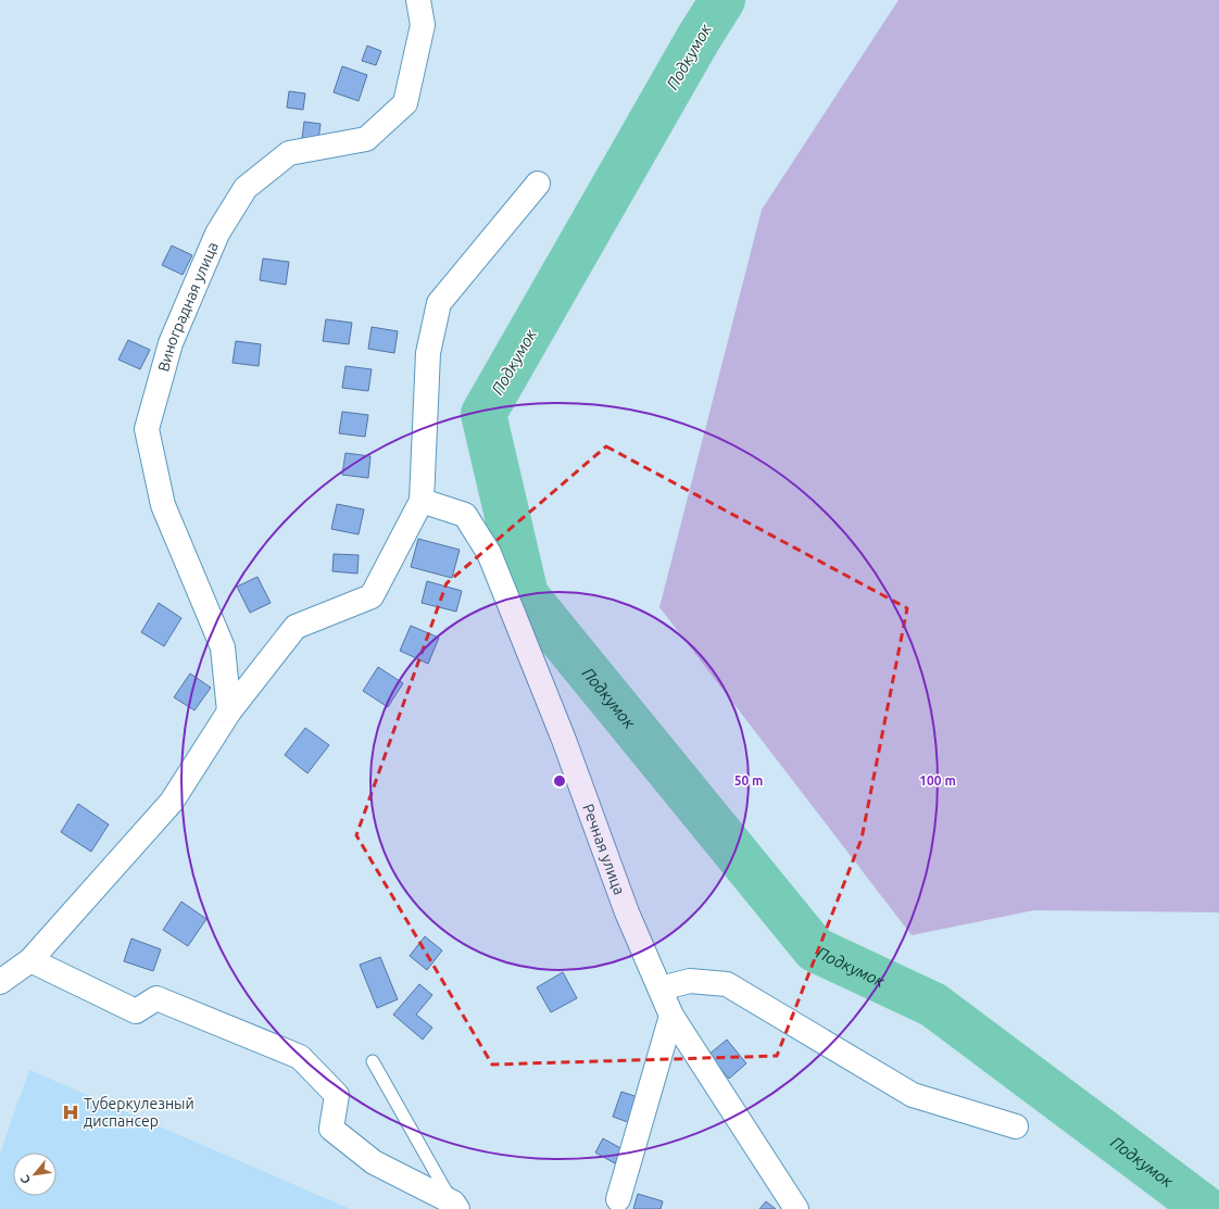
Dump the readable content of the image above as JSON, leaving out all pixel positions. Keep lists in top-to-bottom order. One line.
{"streets":{"street":["Виноградная улица","Речная улица"]},"water":["Подкумок"],"places":{"hospital":["Туберкулезный диспансер"]},"north":"bottom left","rings":["50 m","100 m"]}
